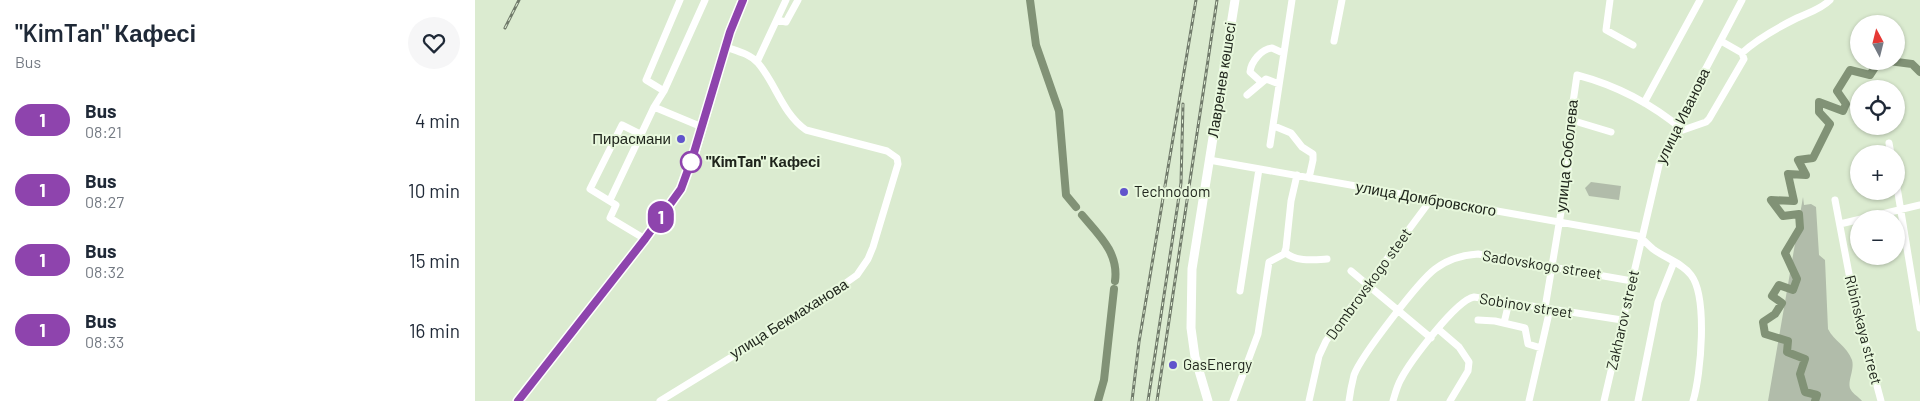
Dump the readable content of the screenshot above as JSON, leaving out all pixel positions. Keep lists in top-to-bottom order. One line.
{"streets":{"main road":["Лавренев көшесі"],"street":["улица Иванова","улица Соболева","улица Домбровского","Sadovskogo street","Dombrovskogo steet","Sobinov street","улица Бекмаханова","Zakharov street","Ribinskaya street"]},"crossings":[["Лавренев көшесі","улица Домбровского"],["улица Иванова","улица Соболева"],["улица Иванова","улица Домбровского"],["улица Иванова","Zakharov street"],["улица Соболева","улица Домбровского"],["улица Соболева","Sadovskogo street"],["улица Соболева","Sobinov street"],["улица Домбровского","Dombrovskogo steet"],["улица Домбровского","Zakharov street"],["Sadovskogo street","Zakharov street"],["Sobinov street","Zakharov street"]],"places":["Пирасмани","\"KimTan\" Кафесі","Technodom","GasEnergy"],"lines":["bus line 1"],"north":"top","page":{"heading":["\"KimTan\" Кафесі","Bus"],"on_map":"1","map_buttons":["+","−"],"list":[{"mark":"1","name":"Bus","note":"08:21","value":"4 min"},{"mark":"1","name":"Bus","note":"08:27","value":"10 min"},{"mark":"1","name":"Bus","note":"08:32","value":"15 min"},{"mark":"1","name":"Bus","note":"08:33","value":"16 min"}]}}
